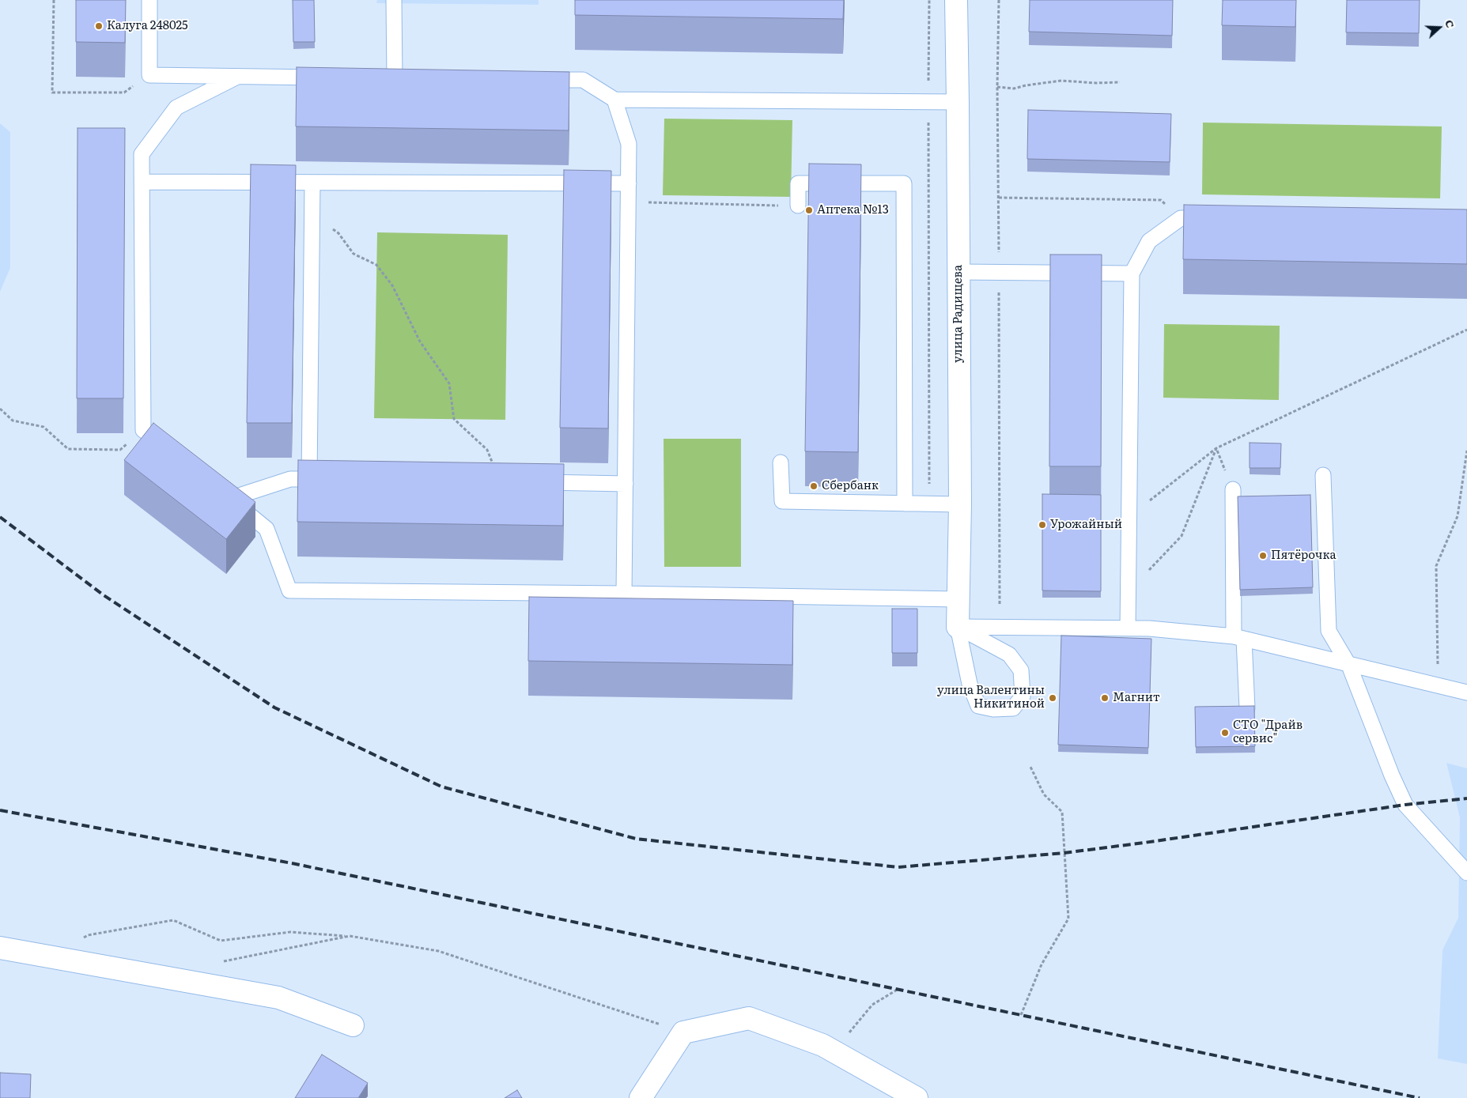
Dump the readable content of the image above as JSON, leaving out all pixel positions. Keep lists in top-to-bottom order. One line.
{"streets":{"street":["улица Радищева"]},"places":["Калуга 248025","Аптека №13","Сбербанк","Урожайный","Пятёрочка","улица Валентины Никитиной","Магнит","СТО \"Драйв сервис\""],"north":"right"}
